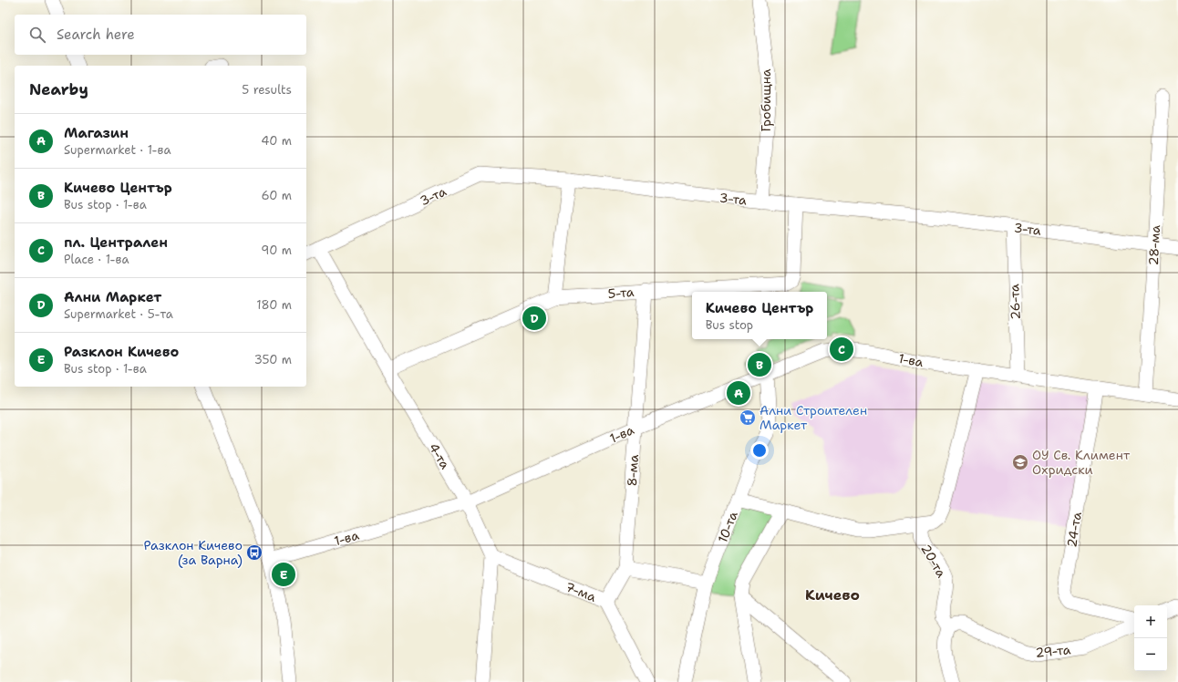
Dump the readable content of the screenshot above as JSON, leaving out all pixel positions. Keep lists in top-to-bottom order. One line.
{"streets":{"street":["Гробищна","3-та","28-ма","5-та","26-та","1-ва","4-та","8-ма","10-та","24-та","20-та","7-ма","29-та"]},"crossings":[["Гробищна","3-та"],["3-та","28-ма"],["3-та","5-та"],["3-та","26-та"],["3-та","4-та"],["28-ма","1-ва"],["5-та","4-та"],["5-та","8-ма"],["26-та","1-ва"],["1-ва","4-та"],["1-ва","8-ма"],["1-ва","10-та"],["1-ва","24-та"],["4-та","7-ма"],["8-ма","7-ма"],["20-та","29-та"]],"districts":["Кичево"],"places":{"supermarket":["Ални Строителен Маркет"],"school or university":["ОУ Св. Климент Охридски"],"bus stop":["Разклон Кичево (за Варна)"]},"page":{"search":"Search here","heading":["Nearby","5 results"],"list":[{"mark":"A","name":"Магазин","note":"Supermarket · 1-ва","value":"40 m"},{"mark":"B","name":"Кичево Център","note":"Bus stop · 1-ва","value":"60 m"},{"mark":"C","name":"пл. Централен","note":"Place · 1-ва","value":"90 m"},{"mark":"D","name":"Ални Маркет","note":"Supermarket · 5-та","value":"180 m"},{"mark":"E","name":"Разклон Кичево","note":"Bus stop · 1-ва","value":"350 m"}],"popup":["Кичево Център","Bus stop"],"pins":["D","C","B","A","E"],"map_buttons":["+","−"]}}
